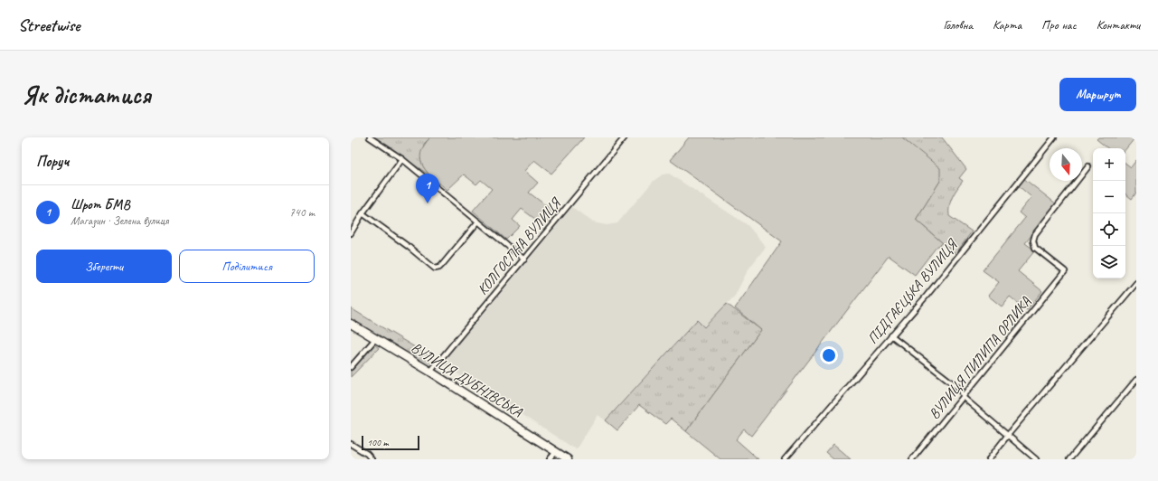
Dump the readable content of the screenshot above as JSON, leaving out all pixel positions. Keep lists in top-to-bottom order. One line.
{"streets":{"highway":["ВУЛИЦЯ ДУБНІВСЬКА"],"street":["КОЛГОСПНА ВУЛИЦЯ","ПІДГАЄЦЬКА ВУЛИЦЯ","ВУЛИЦЯ ПИЛИПА ОРЛИКА"]},"crossings":[["КОЛГОСПНА ВУЛИЦЯ","ВУЛИЦЯ ДУБНІВСЬКА"]],"scale_bar":"100 m","north":"bottom","page":{"header":"Streetwise","nav":["Головна","Карта","Про нас","Контакти"],"buttons":["Маршрут",["Зберегти","Поділитися"]],"title":"Як дістатися","heading":"Поруч","map_buttons":["+","−"],"pins":"1","list":[{"mark":"1","name":"Шрот БМВ","note":"Магазин · Зелена вулиця","value":"740 m"}],"scale":"100 m"}}
